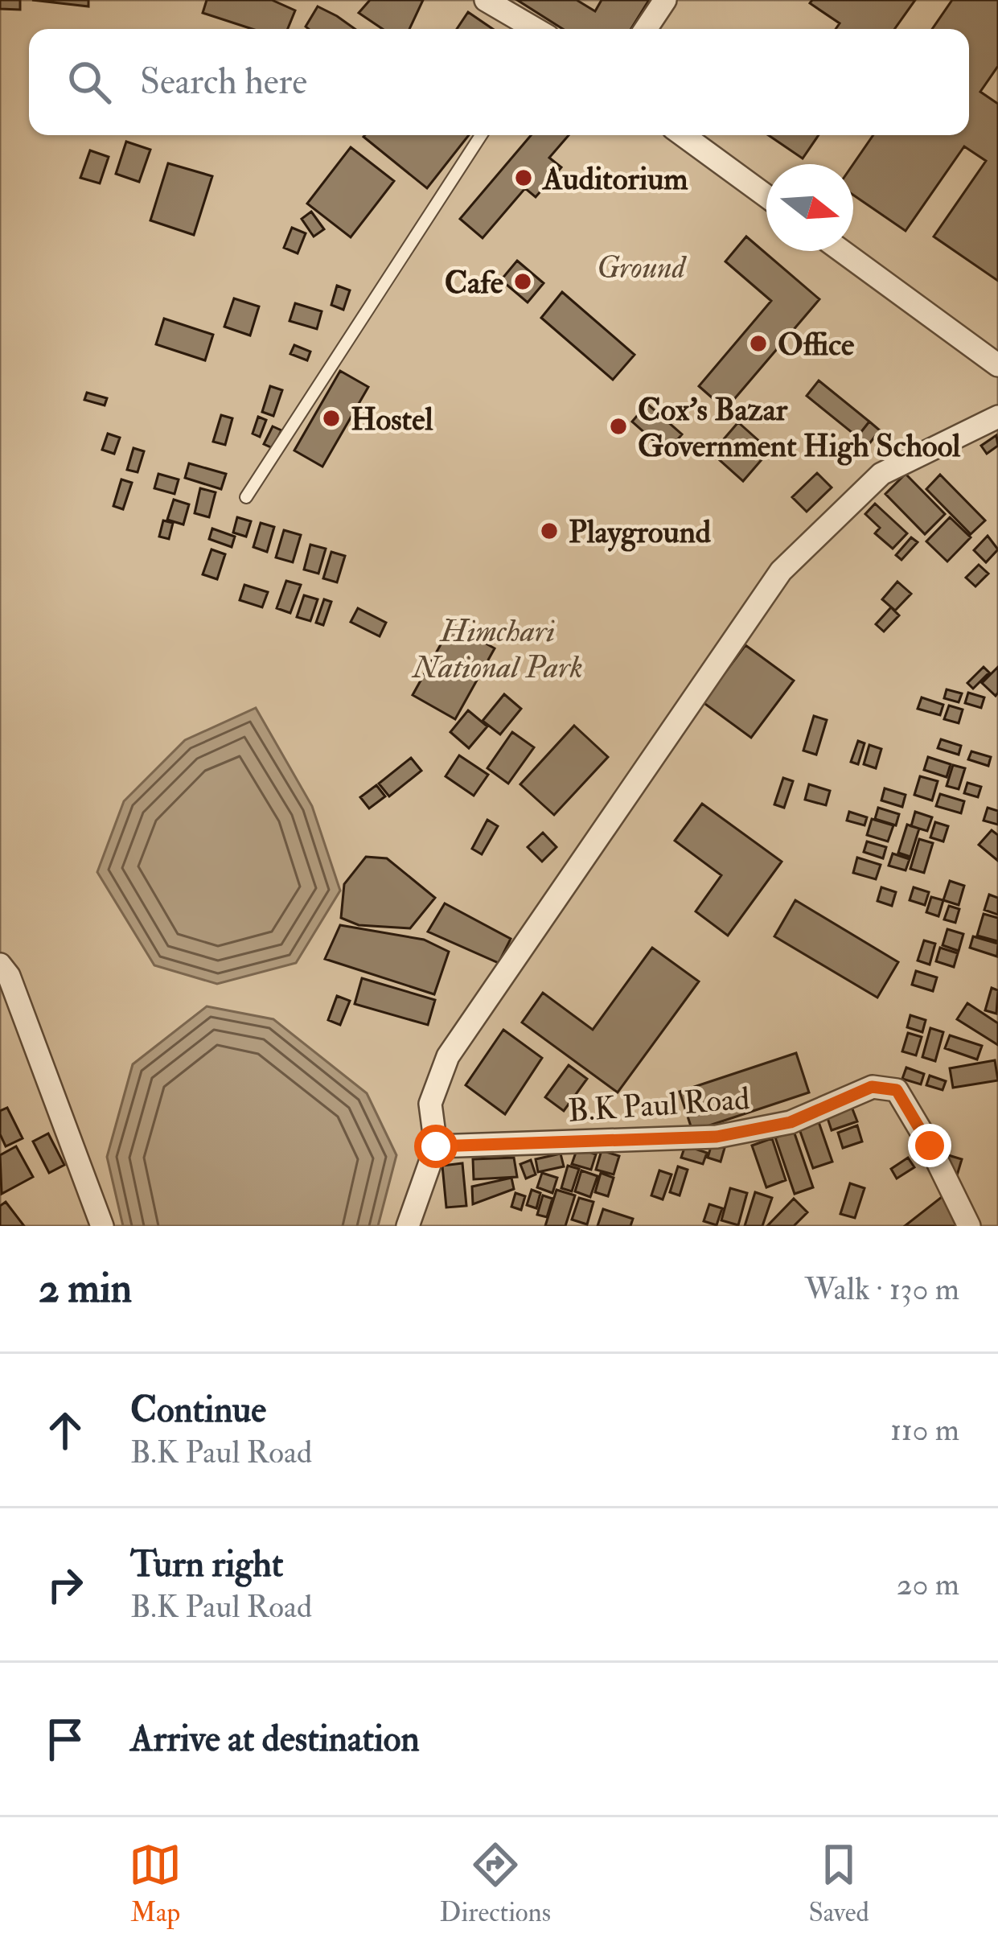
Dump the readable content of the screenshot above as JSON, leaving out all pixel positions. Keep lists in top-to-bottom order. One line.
{"streets":{"street":["B.K Paul Road"]},"parks":["Ground","Himchari National Park"],"places":["Auditorium","Cafe","Office","Hostel","Cox's Bazar Government High School","Playground"],"north":"right","page":{"search":"Search here","heading":["2 min","Walk · 130 m"],"list":[["Continue","B.K Paul Road","110 m"],["Turn right","B.K Paul Road","20 m"],"Arrive at destination"],"nav":["Map","Directions","Saved"]}}
